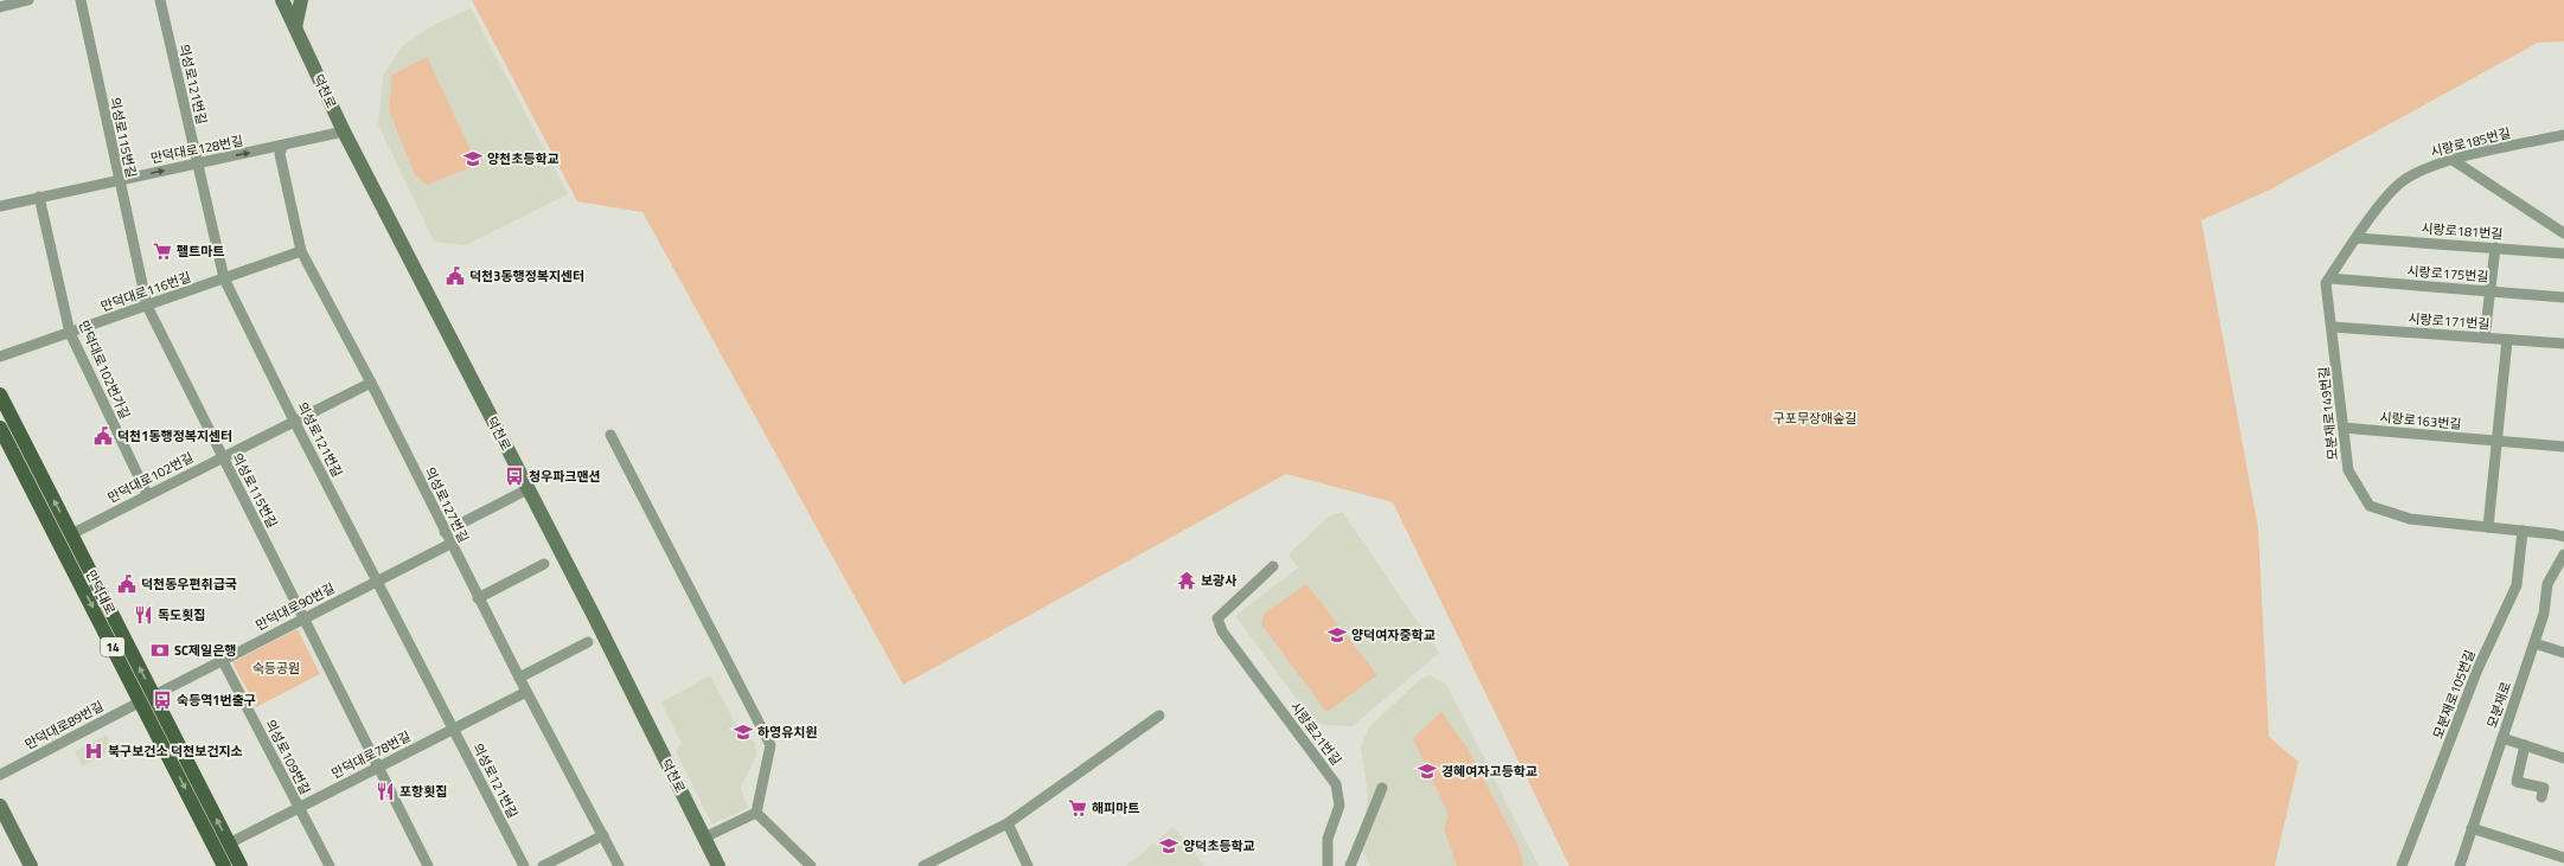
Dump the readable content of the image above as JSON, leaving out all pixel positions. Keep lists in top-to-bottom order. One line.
{"streets":{"main road":["덕천로","만덕대로","14"],"street":["의성로121번길","의성로115번길","시랑로185번길","만덕대로128번길","시랑로181번길","시랑로175번길","만덕대로116번길","시랑로171번길","만덕대로102번가길","모분재로149번길","시랑로163번길","만덕대로102번길","의성로127번길","만덕대로90번길","모분재로105번길","모분재로","만덕대로89번길","시랑로21번길","만덕대로78번길","의성로109번길"]},"crossings":[["의성로121번길","만덕대로128번길"],["의성로121번길","만덕대로116번길"],["의성로121번길","만덕대로102번길"],["의성로121번길","만덕대로90번길"],["의성로121번길","만덕대로78번길"],["덕천로","만덕대로128번길"],["의성로115번길","만덕대로128번길"],["의성로115번길","만덕대로116번길"],["의성로115번길","만덕대로102번길"],["의성로115번길","만덕대로90번길"],["의성로115번길","만덕대로78번길"],["시랑로185번길","시랑로181번길"],["만덕대로128번길","만덕대로102번가길"],["만덕대로128번길","의성로127번길"],["시랑로175번길","모분재로149번길"],["만덕대로116번길","만덕대로102번가길"],["만덕대로116번길","의성로127번길"],["시랑로171번길","모분재로149번길"],["만덕대로102번가길","만덕대로102번길"],["모분재로149번길","시랑로163번길"],["모분재로149번길","모분재로105번길"],["만덕대로102번길","의성로127번길"],["만덕대로102번길","만덕대로"],["의성로127번길","만덕대로90번길"],["의성로127번길","만덕대로78번길"],["만덕대로","만덕대로90번길"],["만덕대로","만덕대로89번길"],["만덕대로","만덕대로78번길"],["만덕대로90번길","의성로109번길"],["만덕대로78번길","의성로109번길"]],"one_way":["만덕대로128번길"],"parks":["구포무장애숲길","숙등공원"],"places":{"school or university":["양천초등학교","양덕여자중학교","하영유치원","경혜여자고등학교","양덕초등학교"],"supermarket":["펠트마트","해피마트"],"public building":["덕천3동행정복지센터","덕천1동행정복지센터","덕천동우편취급국"],"bus stop":["청우파크맨션","숙등역1번출구"],"temple":["보광사"],"restaurant":["독도횟집","포항횟집"],"bank":["SC제일은행"],"hospital":["북구보건소 덕천보건지소"]}}
